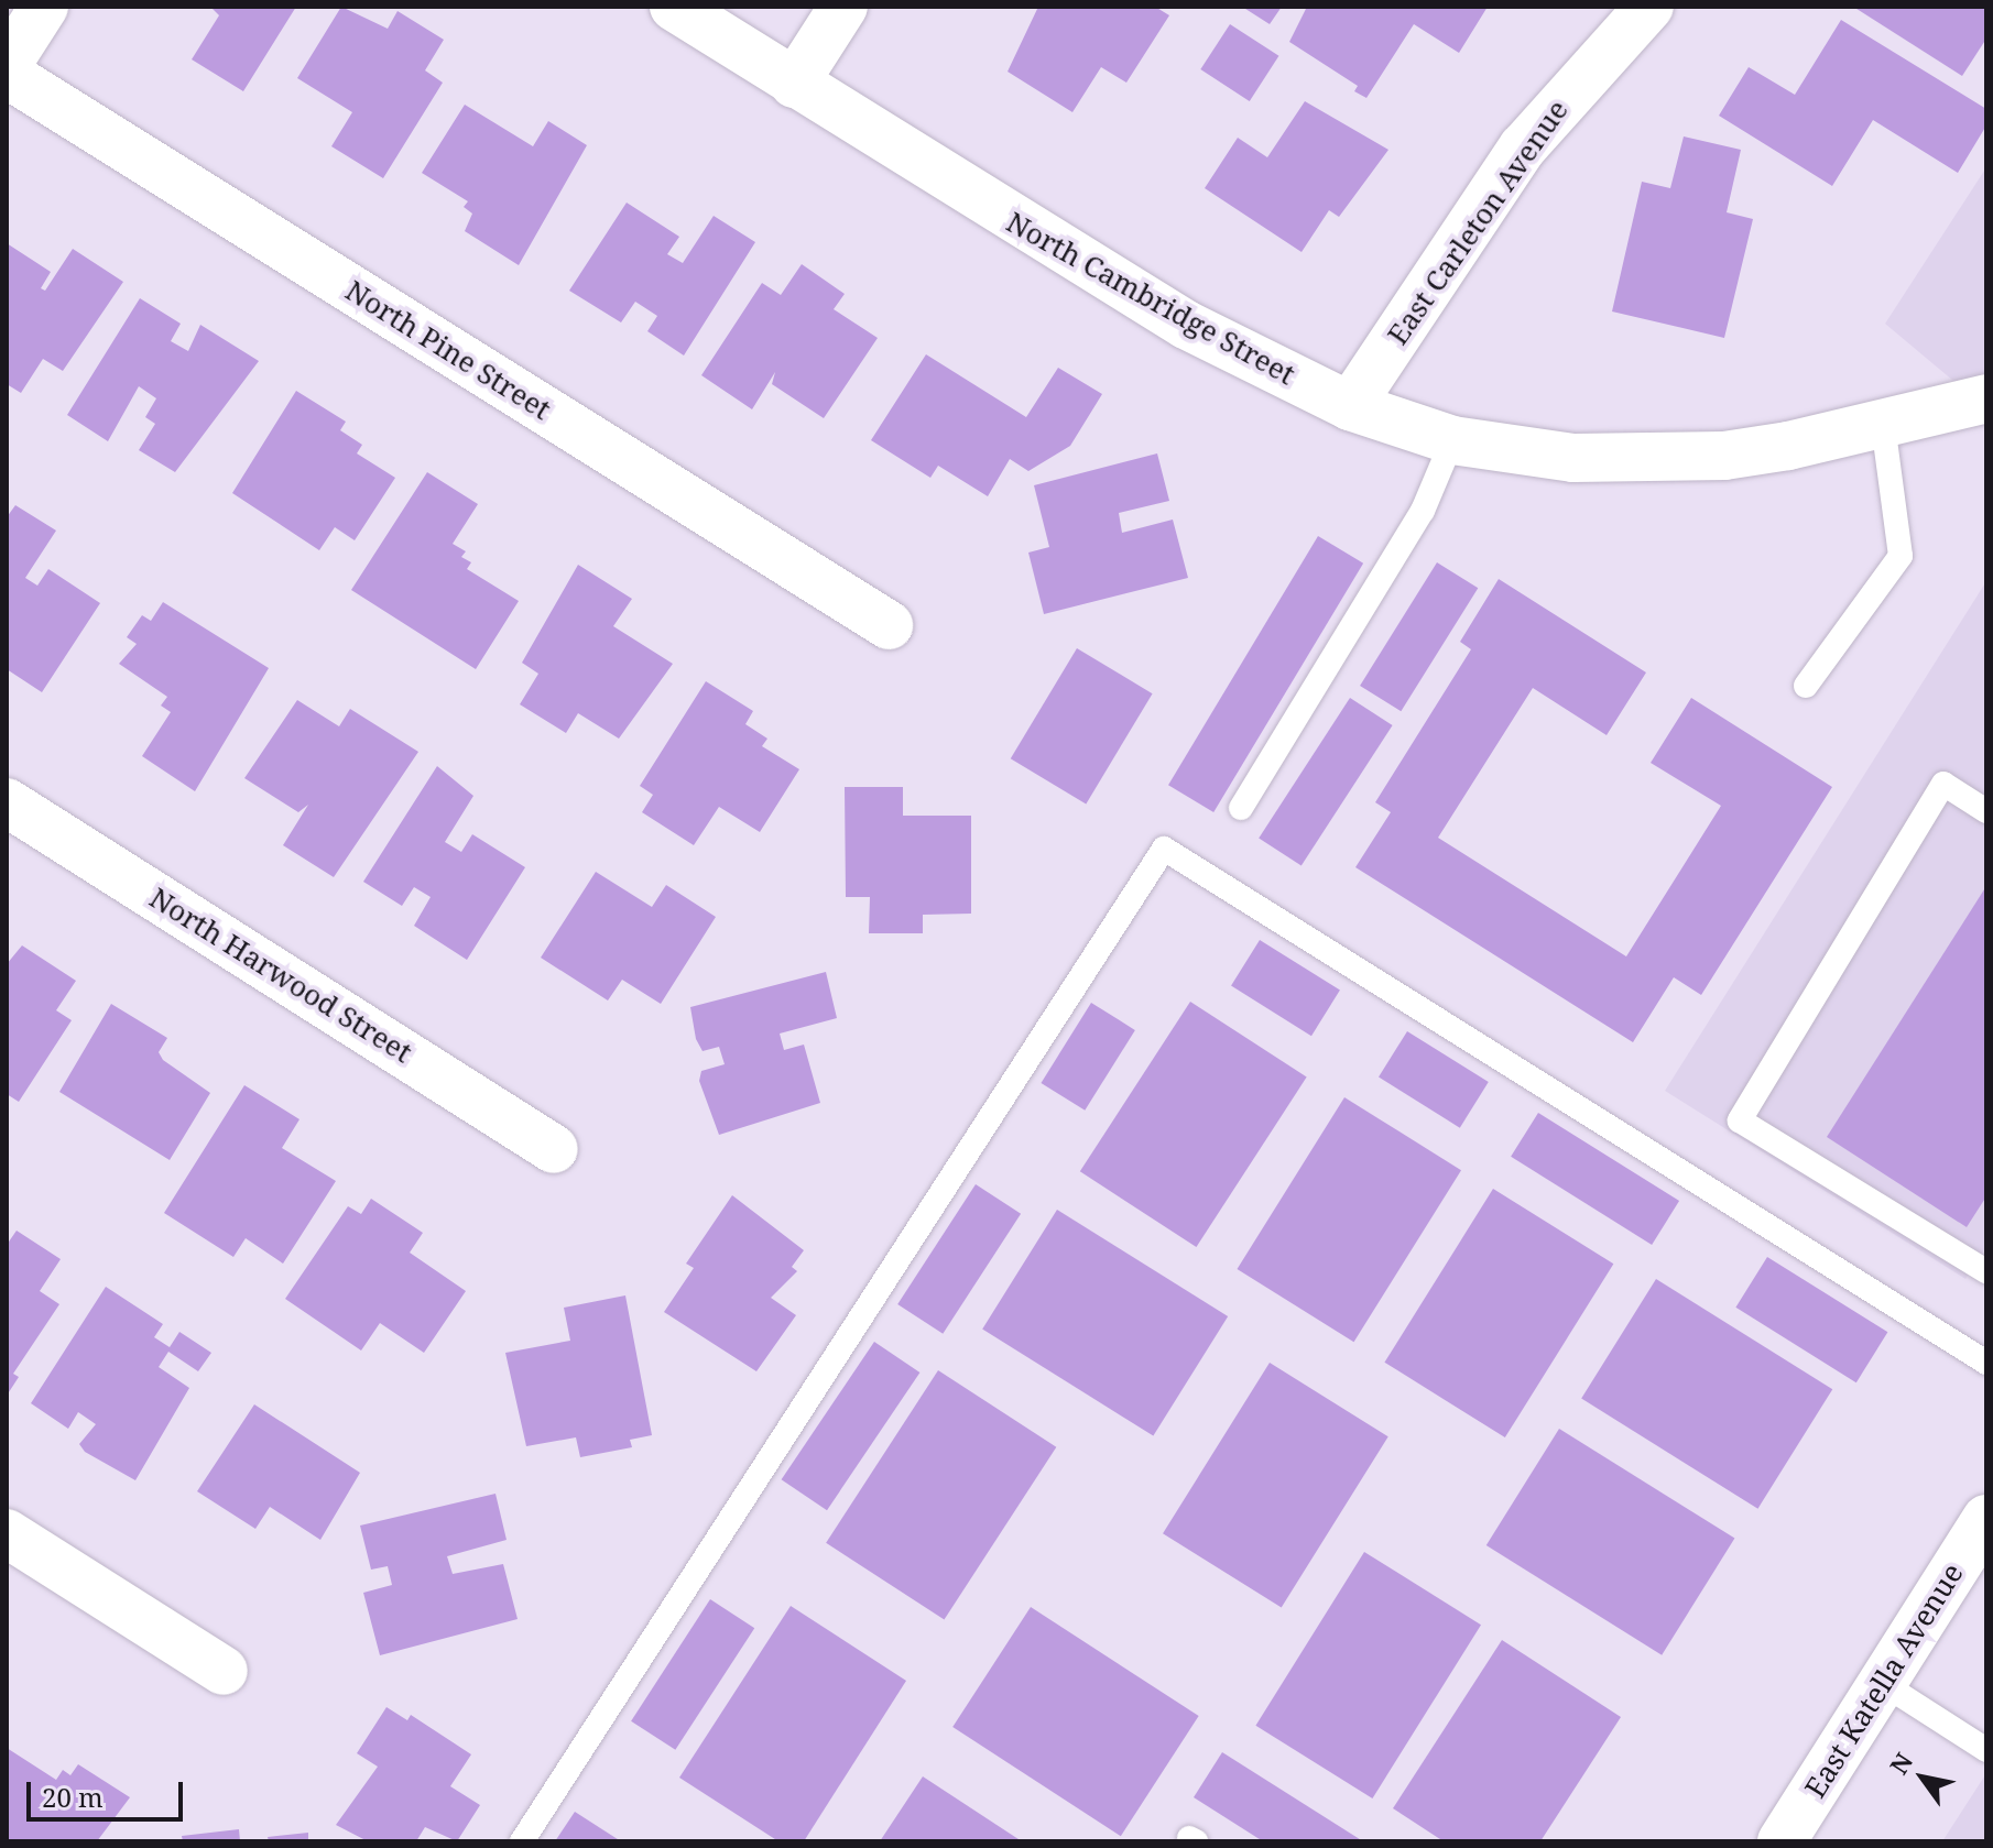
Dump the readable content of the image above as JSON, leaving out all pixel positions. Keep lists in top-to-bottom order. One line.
{"streets":{"street":["East Carleton Avenue","North Cambridge Street","North Pine Street","North Harwood Street","East Katella Avenue"]},"crossings":[["East Carleton Avenue","North Cambridge Street"]],"scale_bar":"20 m","north":"top left"}
